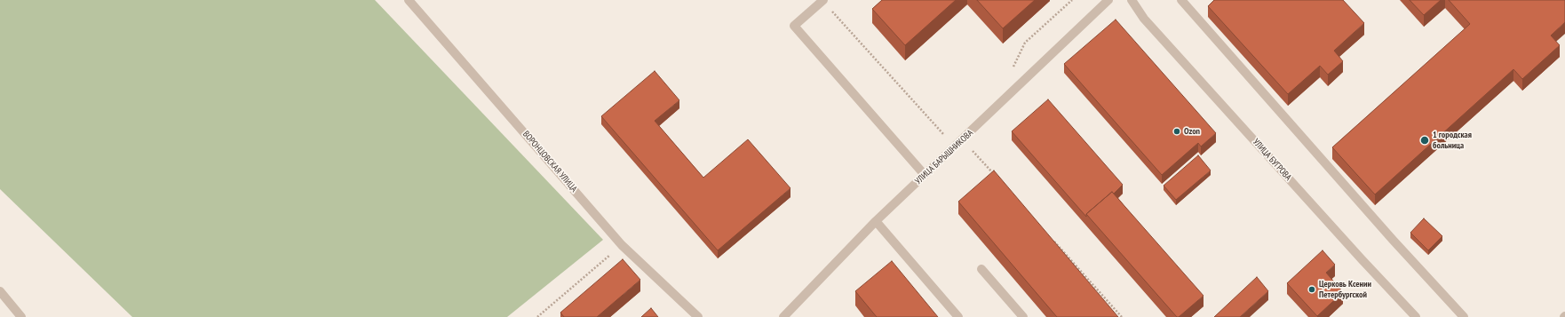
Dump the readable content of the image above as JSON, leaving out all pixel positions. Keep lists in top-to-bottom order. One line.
{"streets":{"street":["УЛИЦА БАРЫШНИКОВА","УЛИЦА БУГРОВА","ВОРОНЦОВСКАЯ УЛИЦА"]},"places":["Ozon","1 городская больница","Церковь Ксении Петербургской"]}
